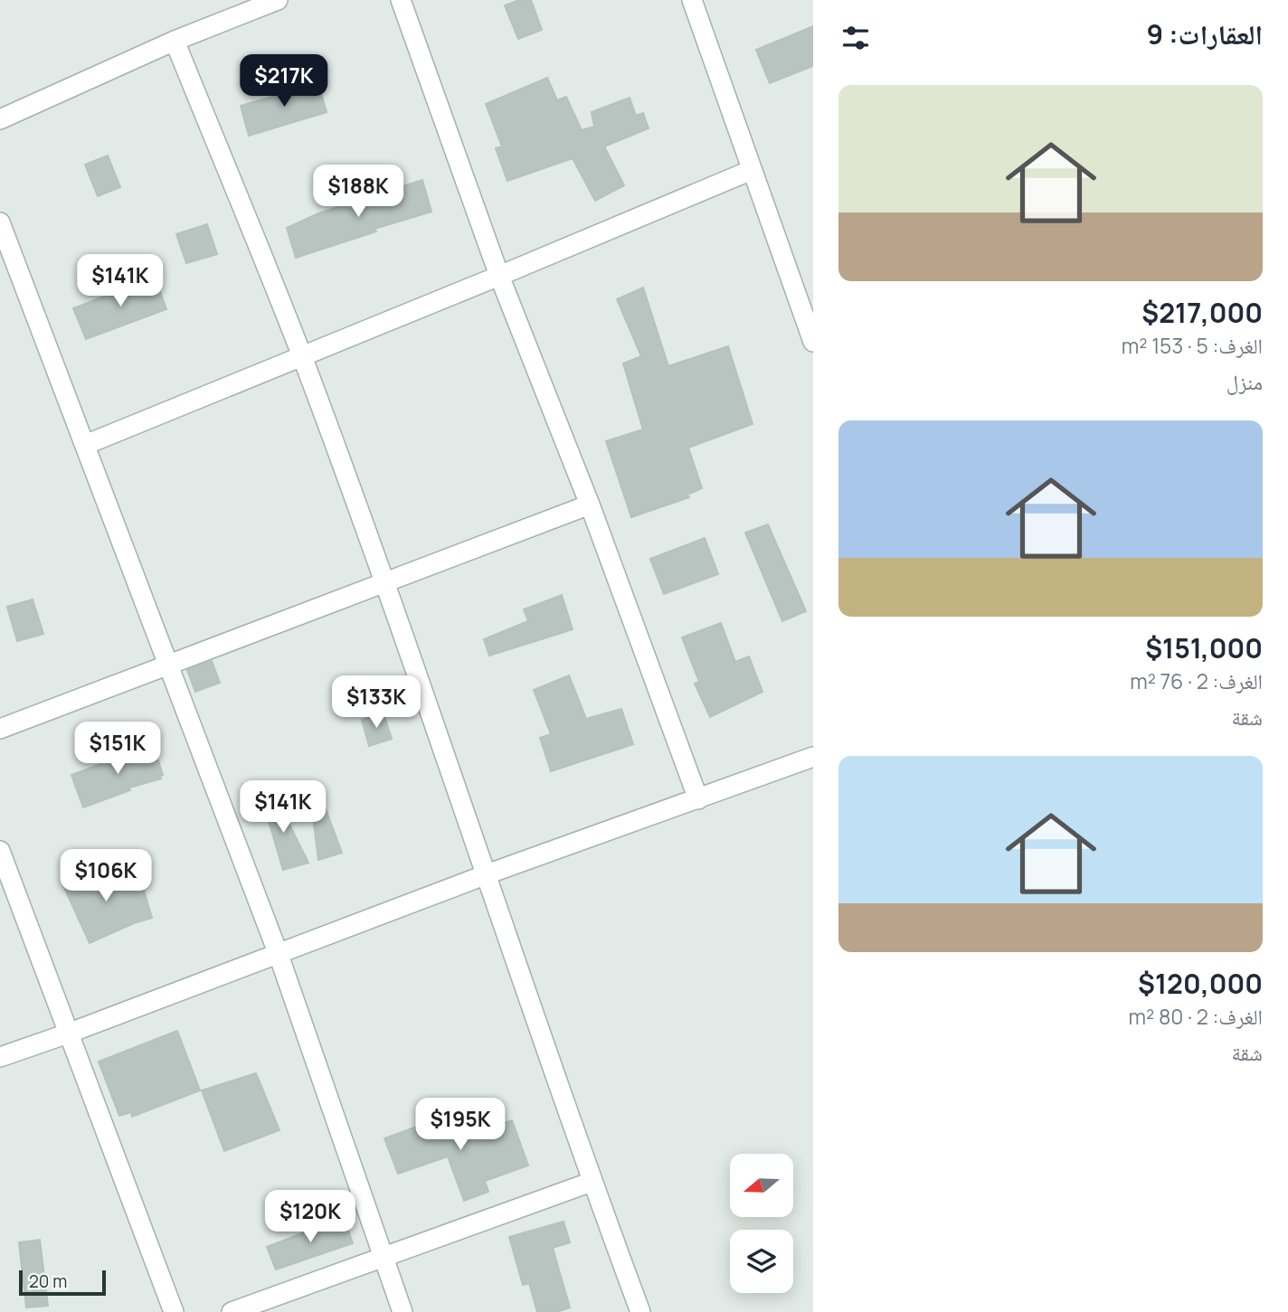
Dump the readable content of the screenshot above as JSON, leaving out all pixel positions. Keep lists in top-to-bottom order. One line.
{"scale_bar":"20 m","north":"left","page":{"heading":"العقارات: 9","price":["$217K","$188K","$141K","$133K","$151K","$141K","$106K","$195K","$120K"],"list":[{"name":"$217,000","note":"الغرف: 5 · 153 m² · منزل"},{"name":"$151,000","note":"الغرف: 2 · 76 m² · شقة"},{"name":"$120,000","note":"الغرف: 2 · 80 m² · شقة"}],"scale":"20 m"}}
